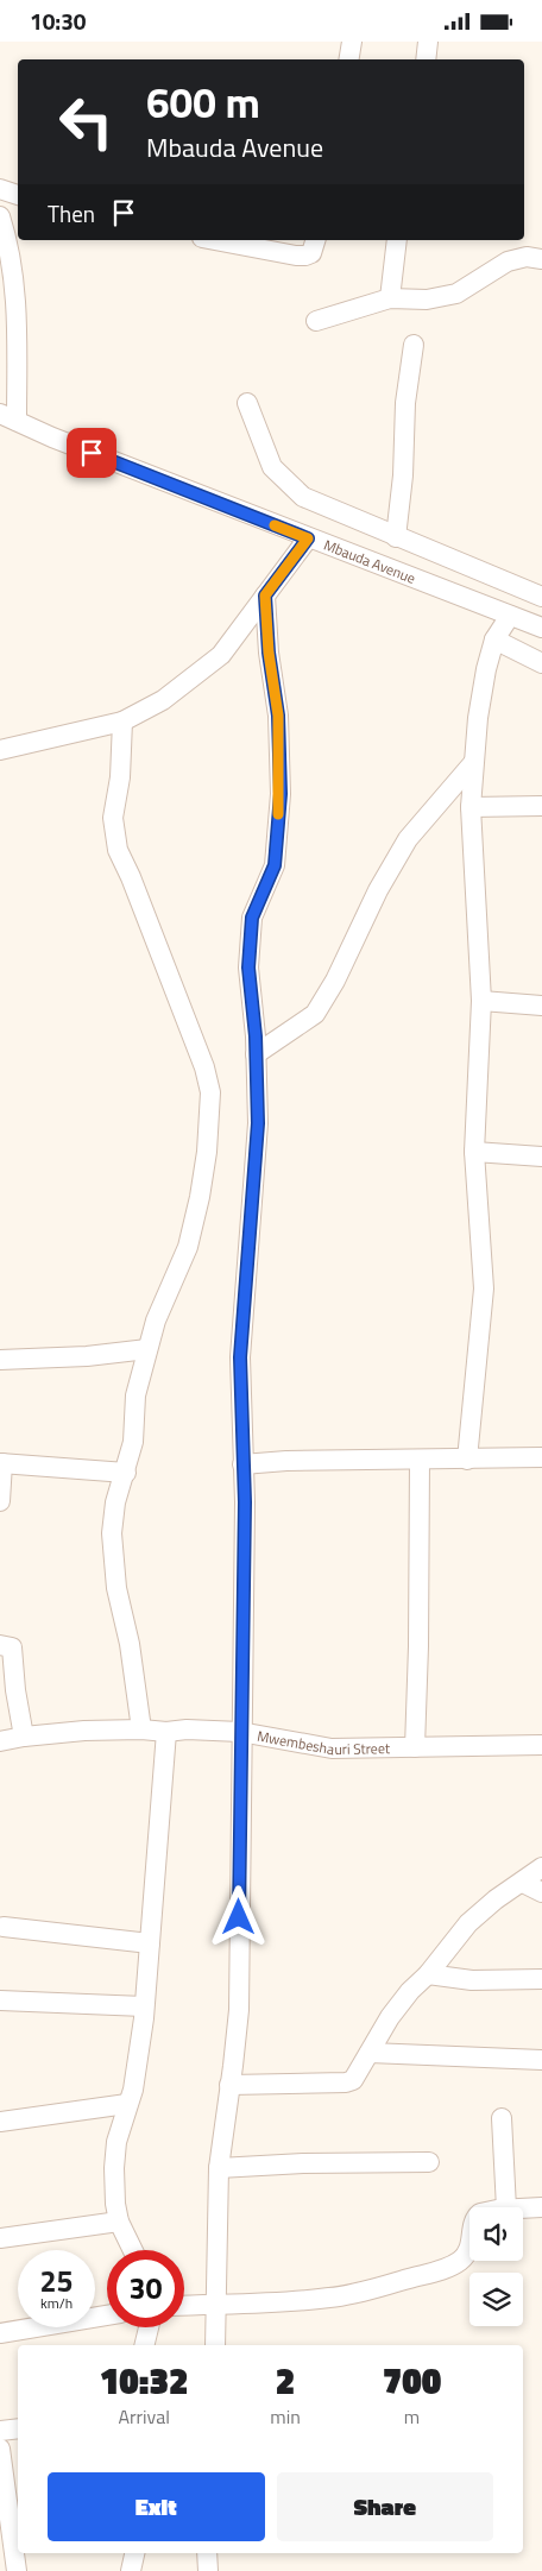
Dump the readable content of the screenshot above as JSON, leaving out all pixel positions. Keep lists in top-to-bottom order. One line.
{"streets":{"street":["Mbauda Avenue","Mwembeshauri Street"]},"page":{"status":"10:30","turn":["600 m","Mbauda Avenue"],"then":"Then","speed":"25 km/h","limit":"30","eta":["10:32","Arrival","2","min","700","m"],"buttons":["Exit","Share"]}}
